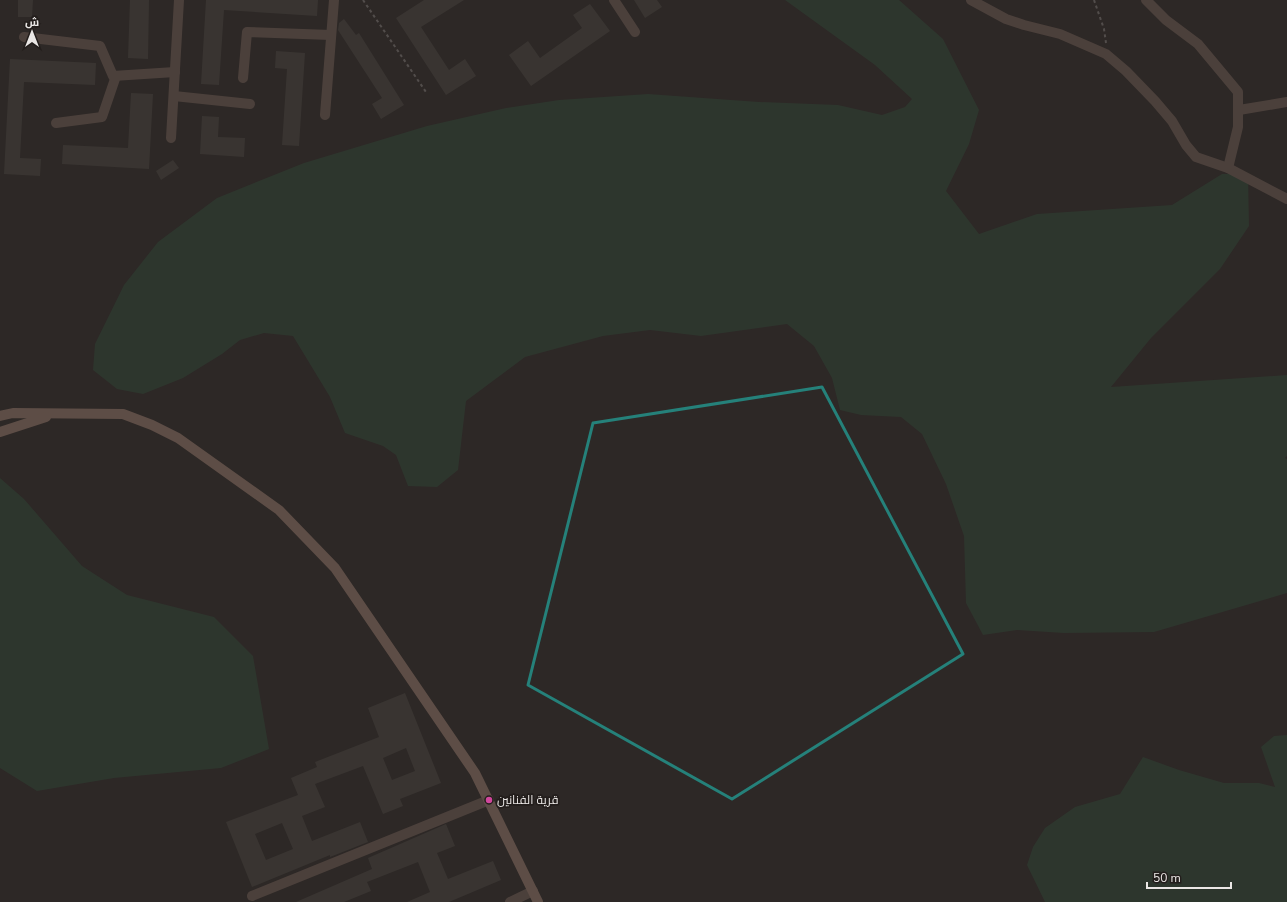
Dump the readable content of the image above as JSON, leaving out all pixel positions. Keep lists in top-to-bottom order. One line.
{"places":["قرية الفنانين"],"scale_bar":"50 m","north":"top"}
